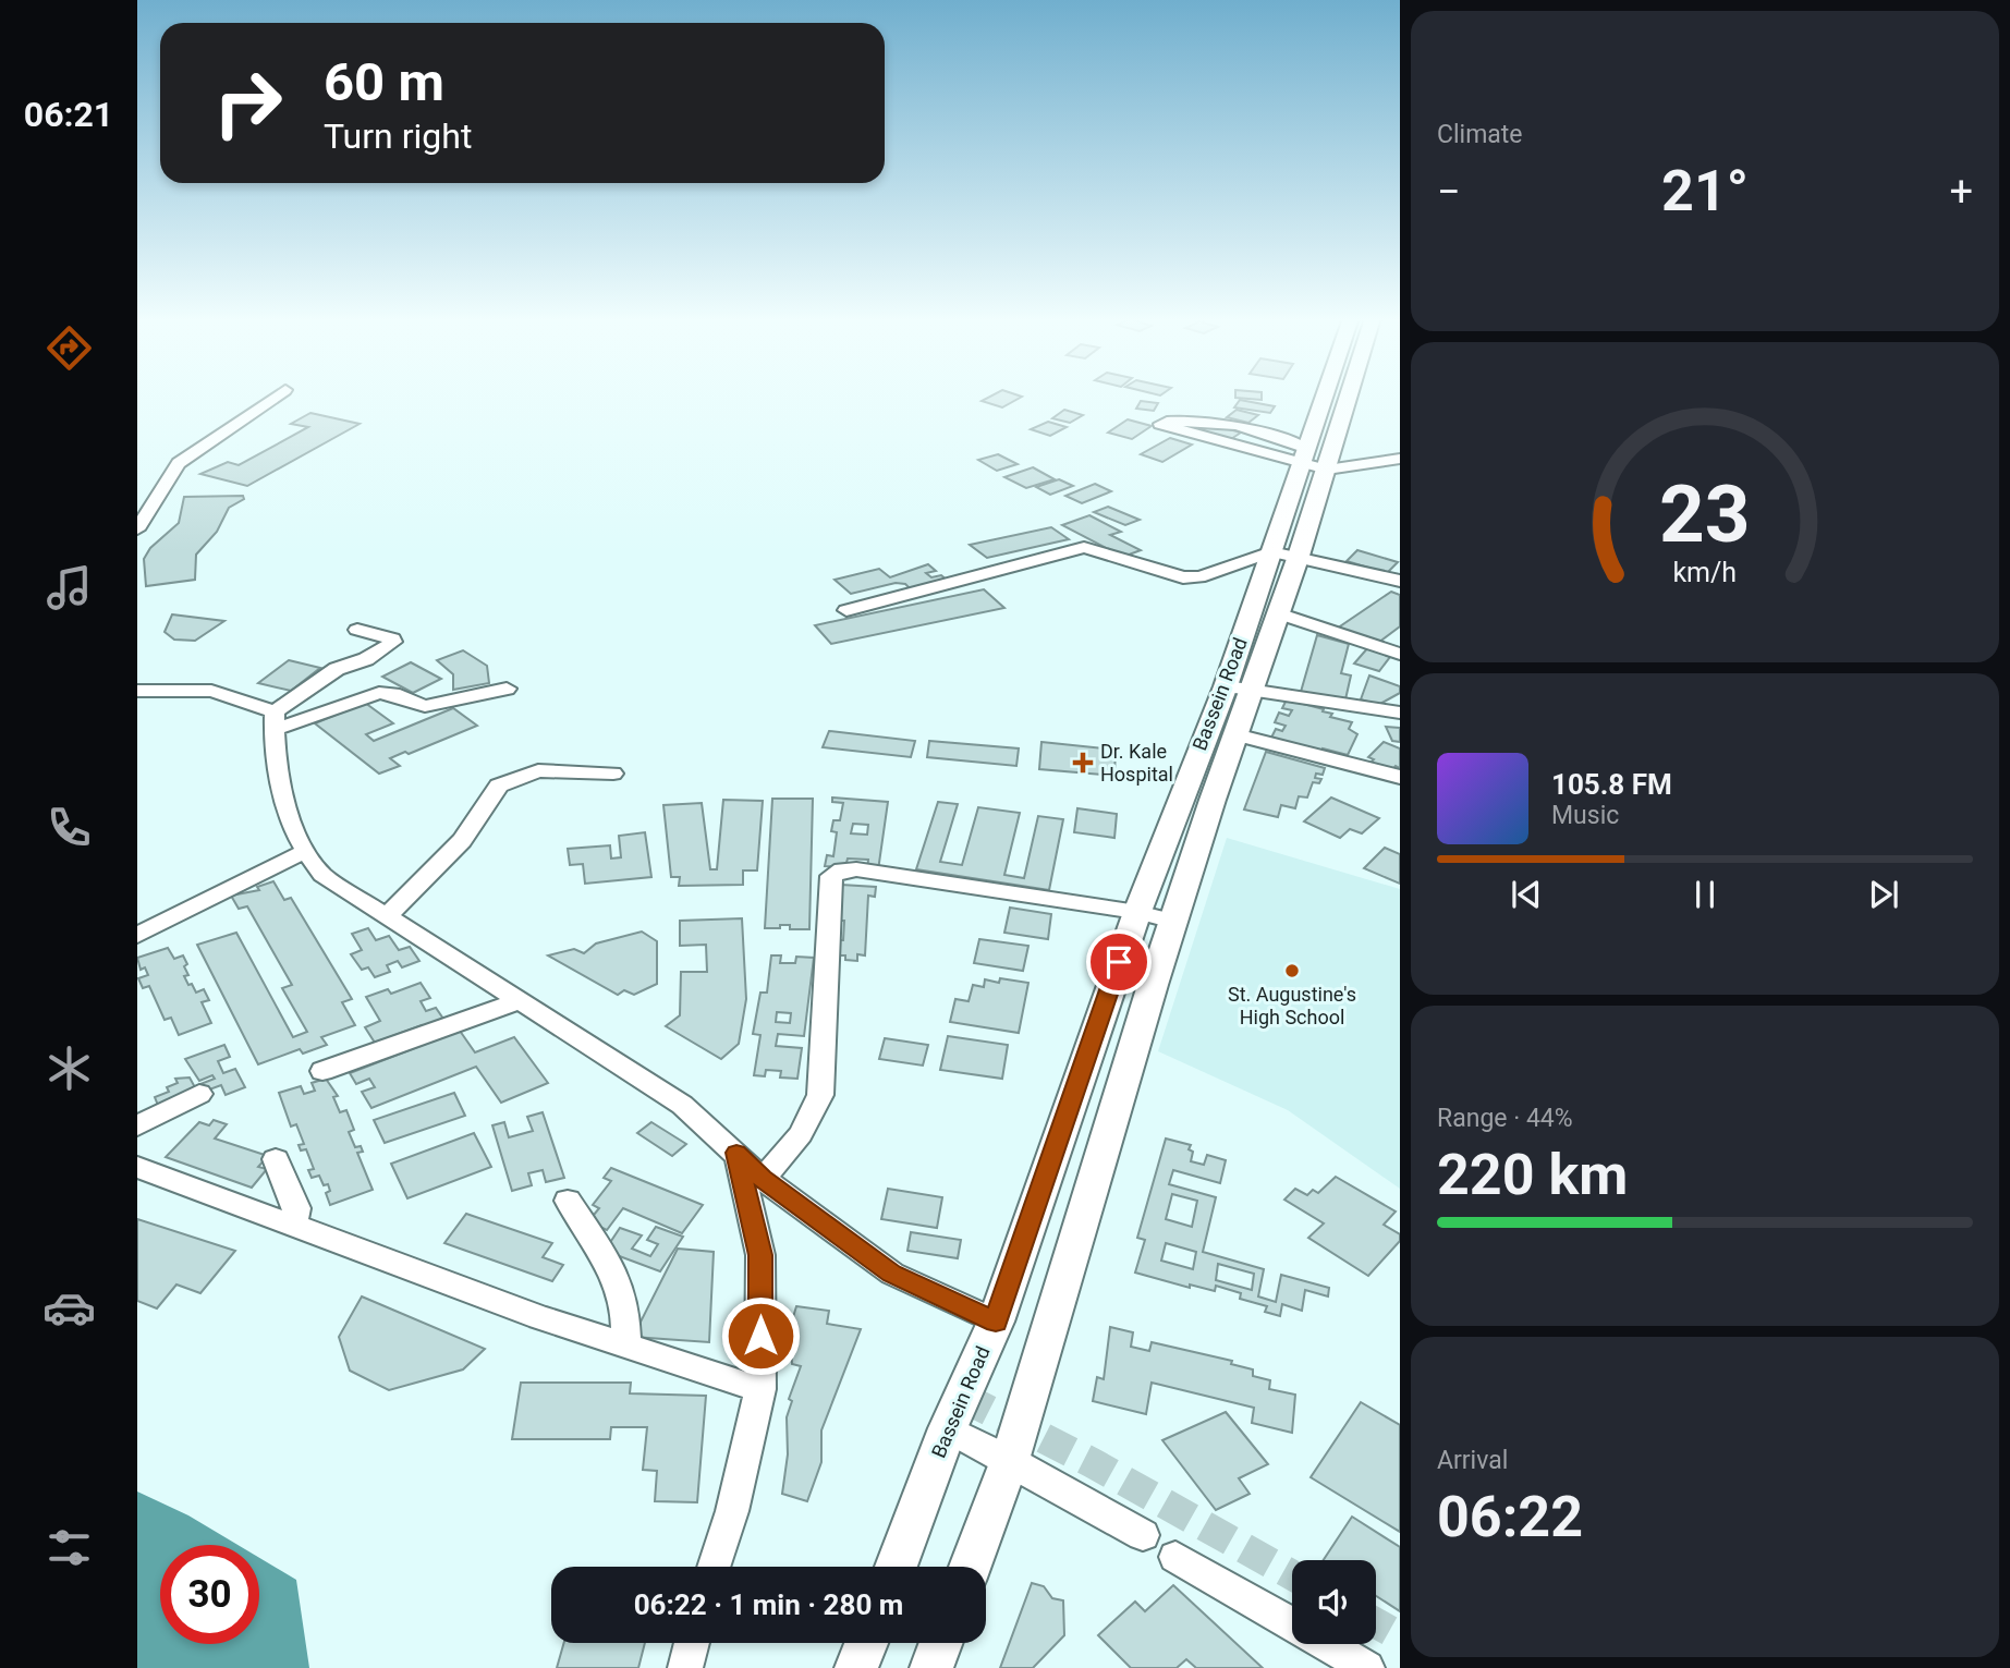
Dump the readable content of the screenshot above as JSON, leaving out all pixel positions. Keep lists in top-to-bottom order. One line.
{"streets":{"main road":["Bassein Road"]},"places":{"health":["Dr. Kale Hospital"],"other":["St. Augustine's High School"]},"page":{"tabs":"06:21","tile":["Climate",["Range · 44%","220 km"],["Arrival","06:22"]],"turn":["60 m","Turn right"],"heat":["−","21°","+"],"song":["105.8 FM","Music"],"limit":"30","trip":"06:22 · 1 min · 280 m","gauge":["23","km/h"]}}
